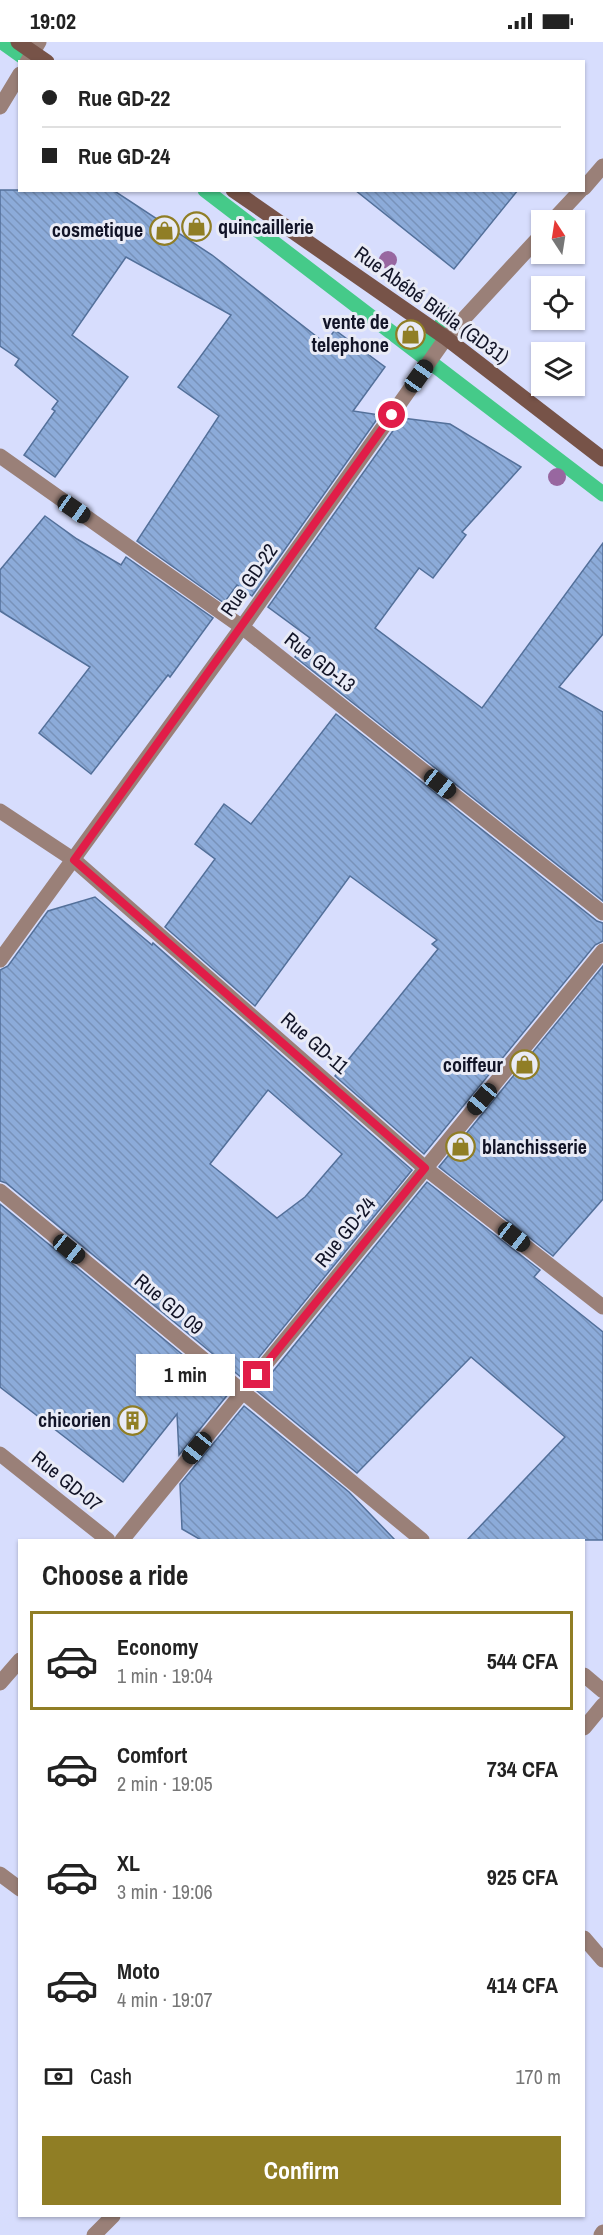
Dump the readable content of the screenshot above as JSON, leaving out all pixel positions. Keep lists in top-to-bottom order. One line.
{"streets":{"main road":["Rue Abébé Bikila (GD31)"],"street":["Rue GD-22","Rue GD-13","Rue GD-11","Rue GD-24","Rue GD 09","Rue GD-07"]},"crossings":[["Rue Abébé Bikila (GD31)","Rue GD-22"],["Rue GD-22","Rue GD-13"],["Rue GD-22","Rue GD-11"],["Rue GD-11","Rue GD-24"],["Rue GD-24","Rue GD 09"]],"places":{"shop":["quincaillerie","cosmetique","vente de telephone","coiffeur","blanchisserie"],"building":["chicorien"]},"north":"top","page":{"status":"19:02","banner":["Rue GD-22","Rue GD-24"],"bubble":"1 min","heading":"Choose a ride","list":[{"name":"Economy","note":"1 min · 19:04","value":"544 CFA"},{"name":"Comfort","note":"2 min · 19:05","value":"734 CFA"},{"name":"XL","note":"3 min · 19:06","value":"925 CFA"},{"name":"Moto","note":"4 min · 19:07","value":"414 CFA"}],"pay":["Cash","170 m"],"buttons":"Confirm"}}
